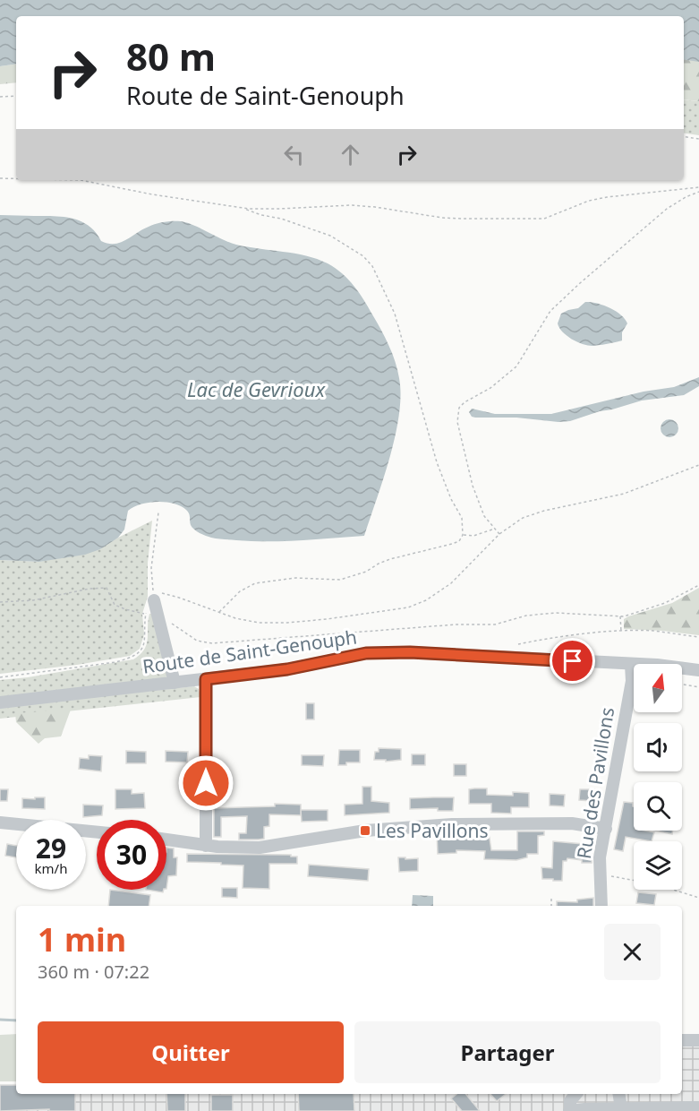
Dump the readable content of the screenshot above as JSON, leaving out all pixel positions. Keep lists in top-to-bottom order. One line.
{"streets":{"street":["Route de Saint-Genouph","Rue des Pavillons"]},"crossings":[["Route de Saint-Genouph","Rue des Pavillons"]],"water":["Lac de Gevrioux"],"places":{"transit":["Les Pavillons"]},"north":"top","page":{"turn":["80 m","Route de Saint-Genouph"],"speed":"29 km/h","limit":"30","heading":["1 min","360 m · 07:22"],"buttons":["Quitter","Partager"]}}
